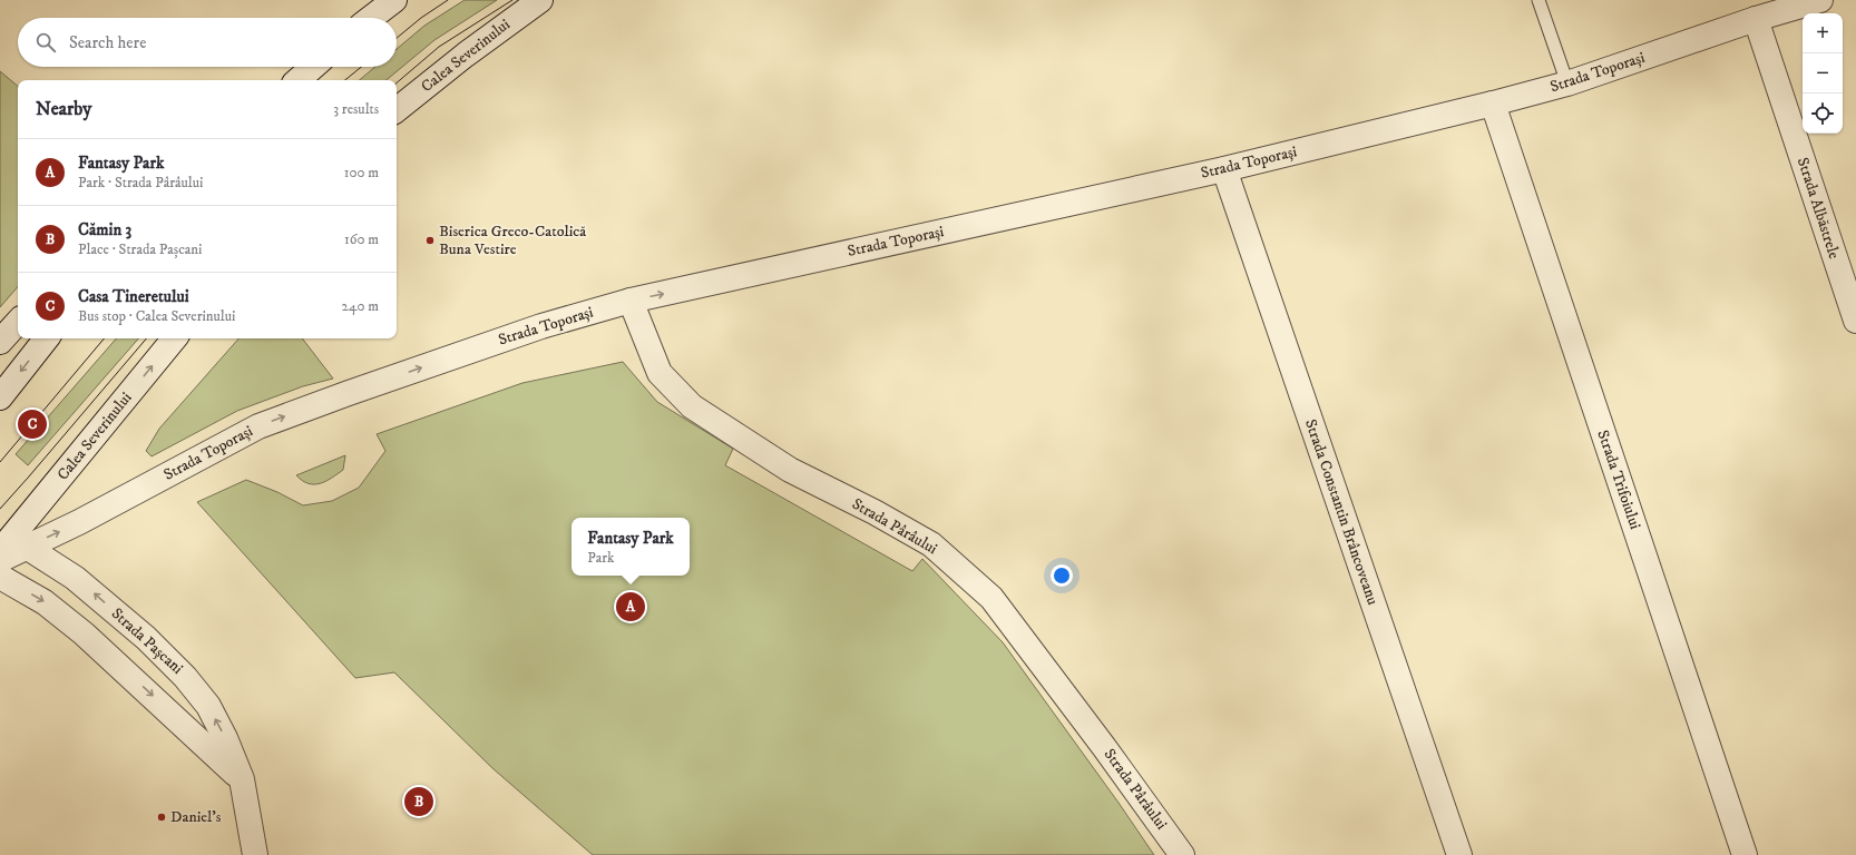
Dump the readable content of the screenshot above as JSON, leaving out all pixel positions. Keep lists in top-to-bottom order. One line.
{"streets":{"street":["Calea Severinului","Strada Toporași","Strada Albăstrele","Strada Trifoiului","Strada Constantin Brâncoveanu","Strada Pârâului","Strada Pașcani"]},"crossings":[["Calea Severinului","Strada Toporași"],["Calea Severinului","Strada Pașcani"],["Strada Toporași","Strada Albăstrele"],["Strada Toporași","Strada Trifoiului"],["Strada Toporași","Strada Constantin Brâncoveanu"],["Strada Toporași","Strada Pârâului"],["Strada Toporași","Strada Pașcani"]],"one_way":["Strada Toporași"],"places":["Biserica Greco-Catolică Buna Vestire","Daniel's"],"page":{"map_buttons":["+","−"],"search":"Search here","heading":["Nearby","3 results"],"list":[{"mark":"A","name":"Fantasy Park","note":"Park · Strada Pârâului","value":"100 m"},{"mark":"B","name":"Cămin 3","note":"Place · Strada Pașcani","value":"160 m"},{"mark":"C","name":"Casa Tineretului","note":"Bus stop · Calea Severinului","value":"240 m"}],"pins":["C","A","B"],"popup":["Fantasy Park","Park"]}}
